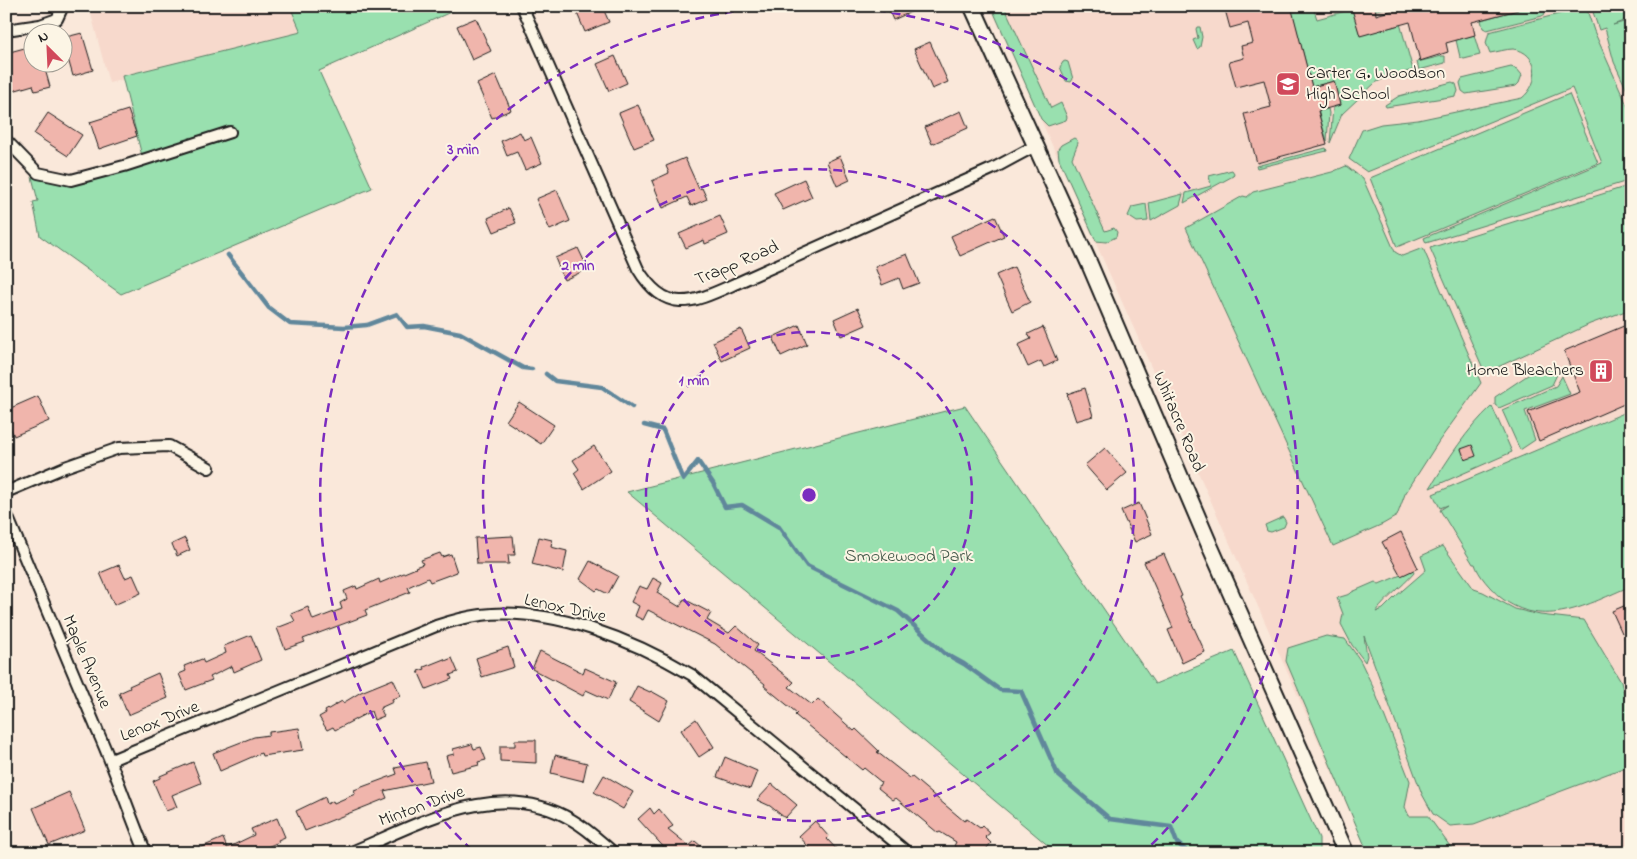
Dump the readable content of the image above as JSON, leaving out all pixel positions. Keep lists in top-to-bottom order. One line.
{"streets":{"street":["Trapp Road","Whitacre Road","Lenox Drive","Maple Avenue","Minton Drive"]},"crossings":[["Trapp Road","Whitacre Road"],["Lenox Drive","Maple Avenue"]],"parks":["Smokewood Park"],"places":{"school or university":["Carter G. Woodson High School"],"building":["Home Bleachers"]},"north":"top left","rings":["3 min","2 min","1 min"]}
